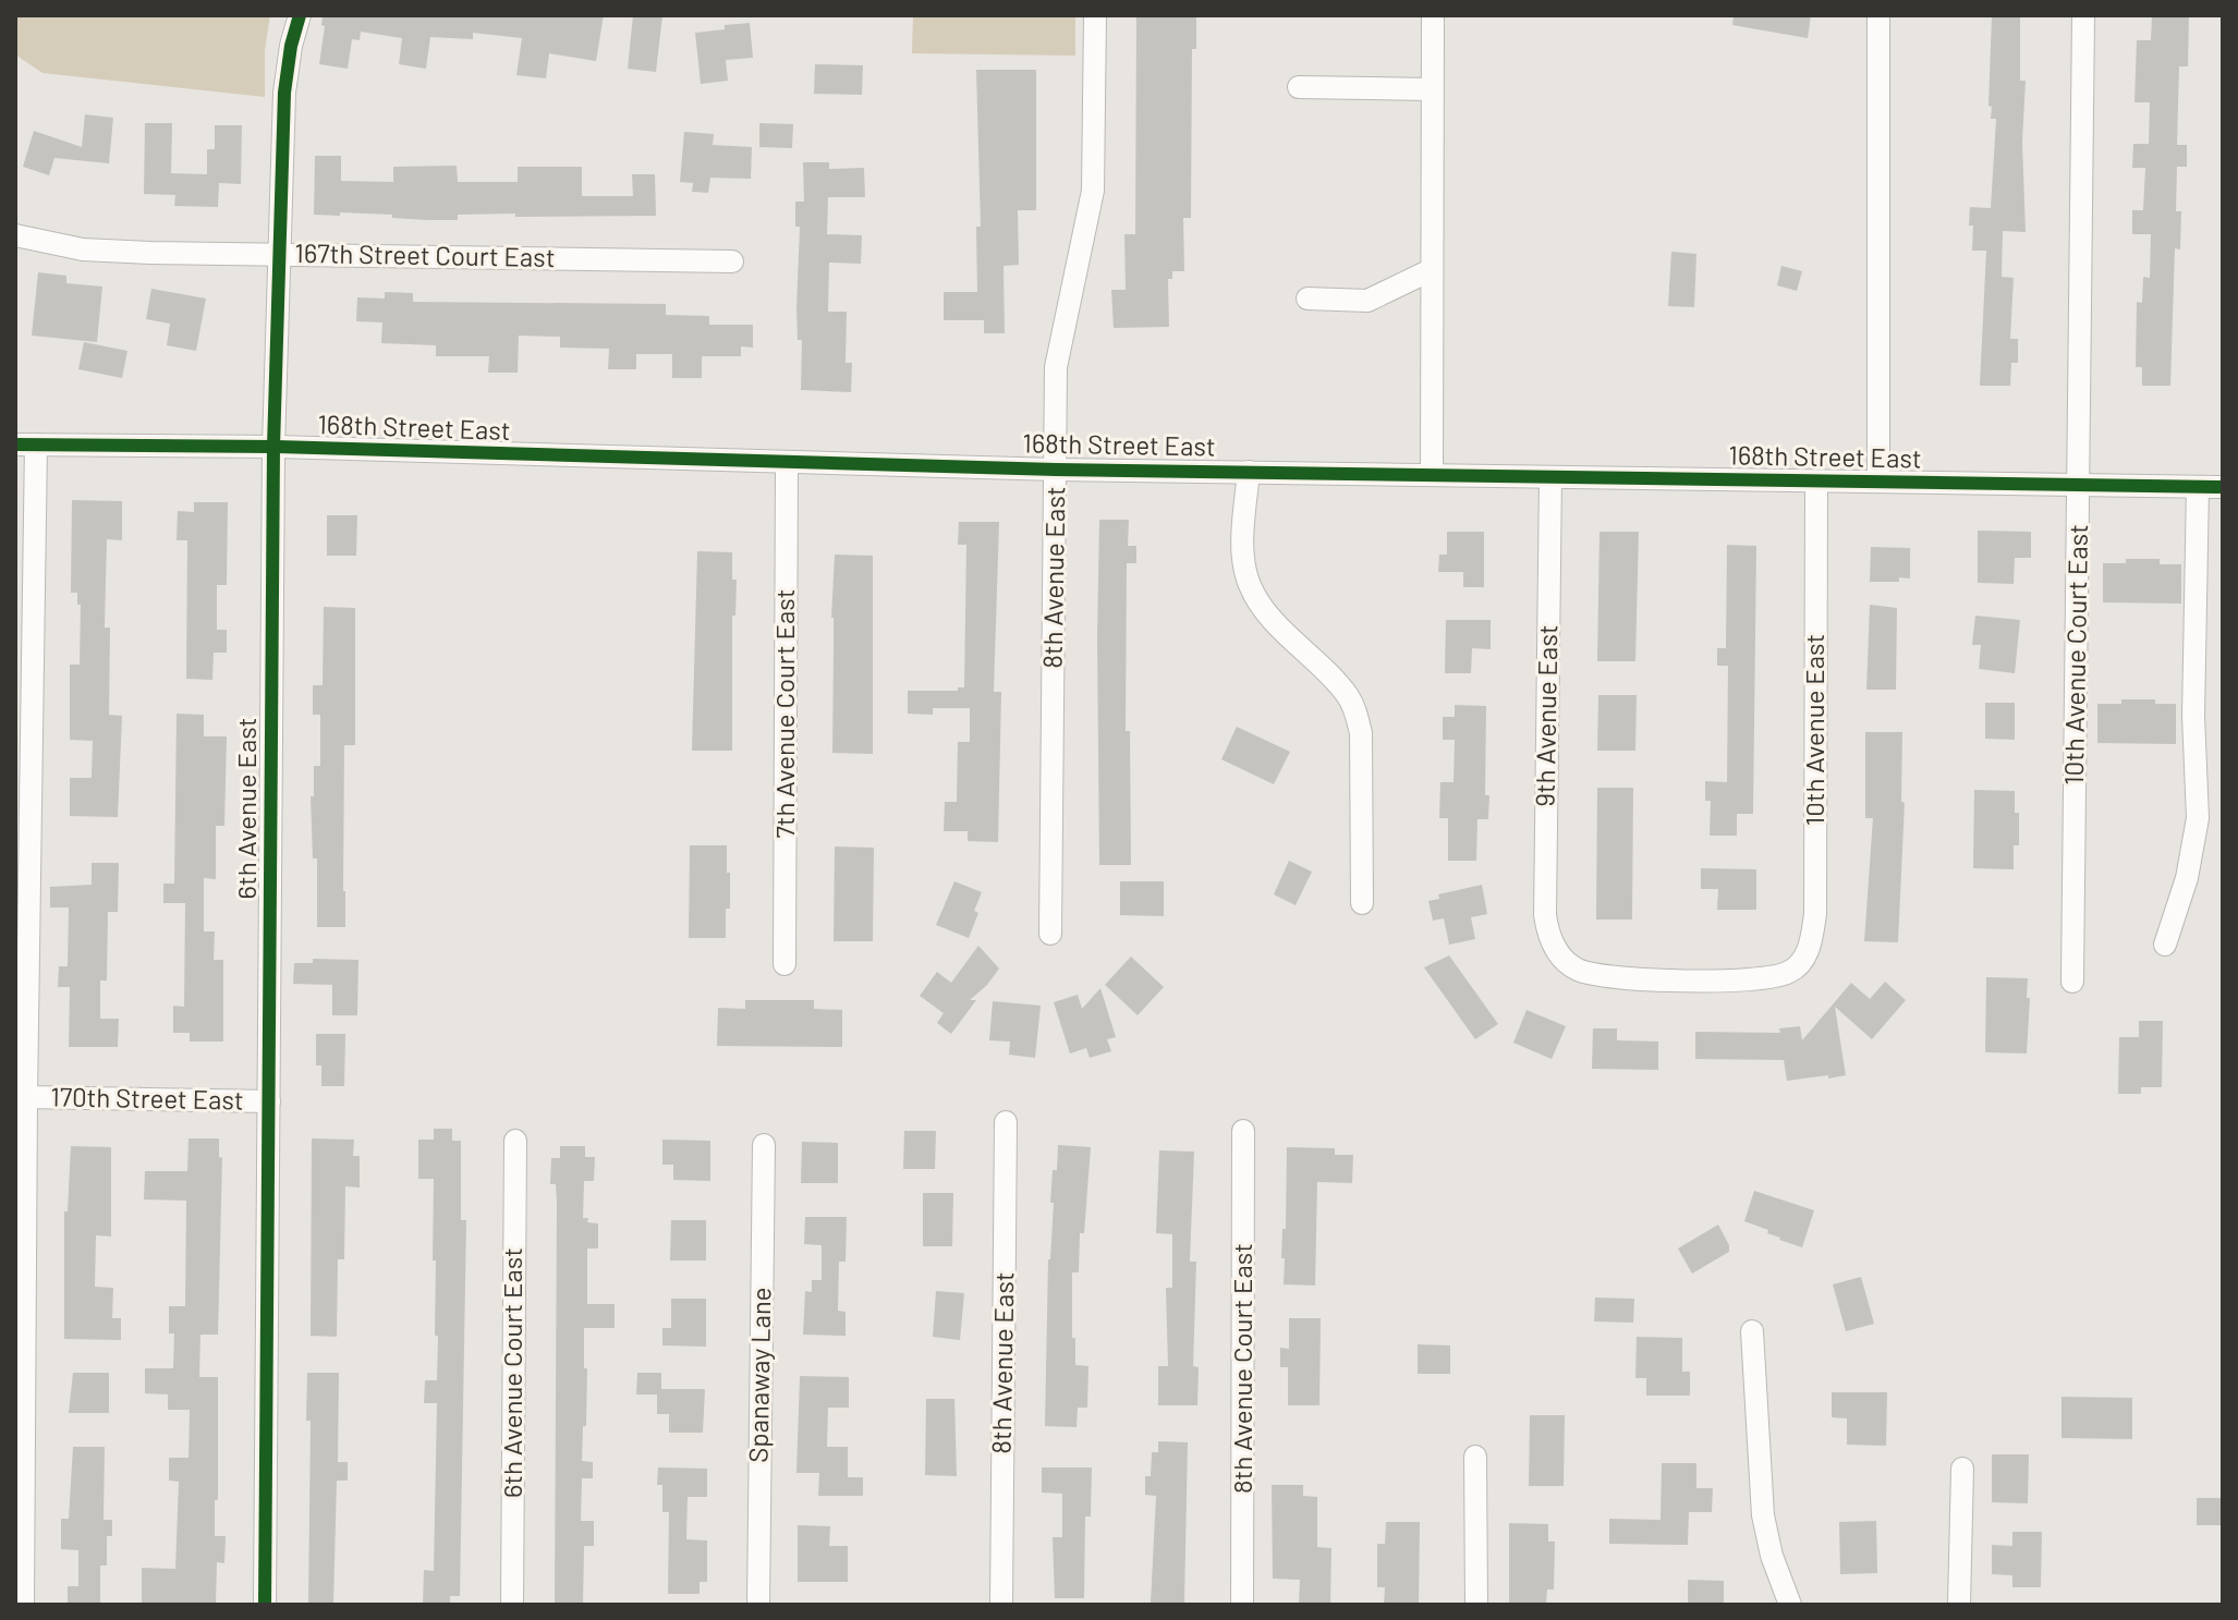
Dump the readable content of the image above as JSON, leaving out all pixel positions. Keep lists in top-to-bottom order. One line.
{"streets":{"street":["167th Street Court East","168th Street East","8th Avenue East","10th Avenue Court East","7th Avenue Court East","9th Avenue East","10th Avenue East","6th Avenue East","170th Street East","8th Avenue Court East","6th Avenue Court East","Spanaway Lane"]},"crossings":[["167th Street Court East","6th Avenue East"],["168th Street East","8th Avenue East"],["168th Street East","10th Avenue Court East"],["168th Street East","7th Avenue Court East"],["168th Street East","9th Avenue East"],["168th Street East","10th Avenue East"],["168th Street East","6th Avenue East"],["9th Avenue East","10th Avenue East"],["6th Avenue East","170th Street East"]]}
